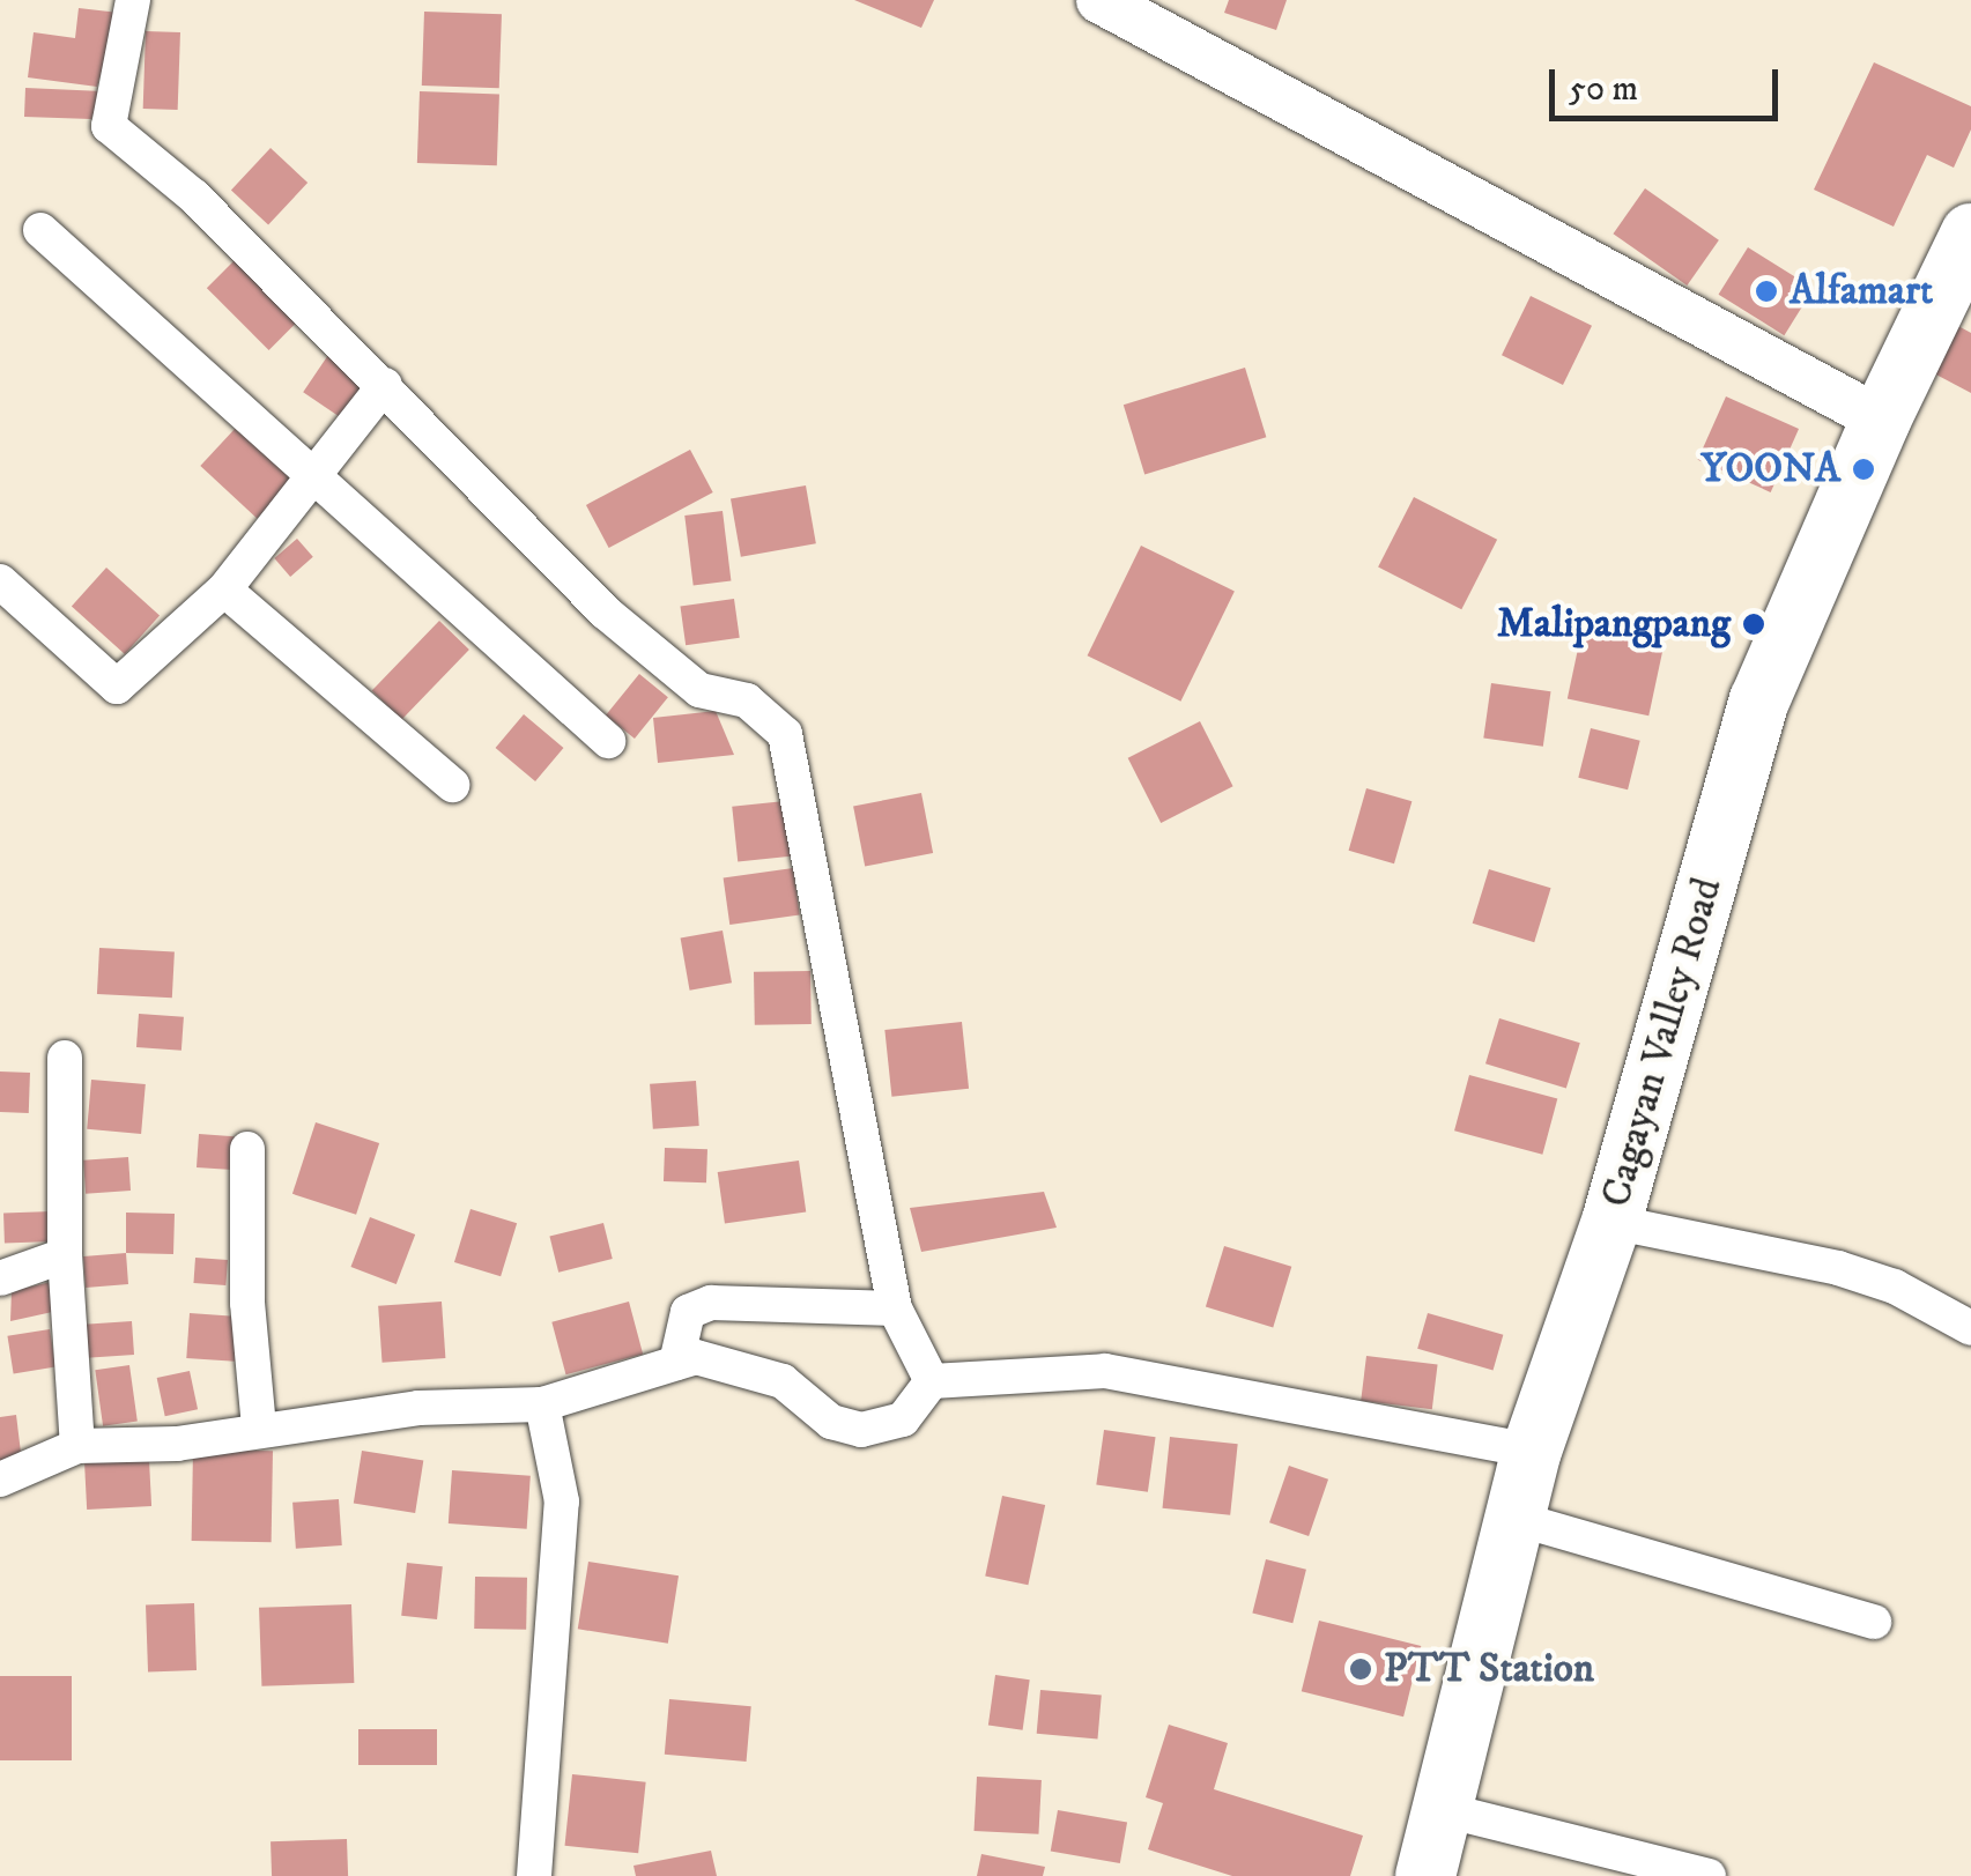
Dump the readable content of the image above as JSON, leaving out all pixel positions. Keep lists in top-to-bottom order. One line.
{"streets":{"highway":["Cagayan Valley Road"]},"places":["Alfamart","YOONA","Malipangpang","PTT Station"],"scale_bar":"50 m"}
